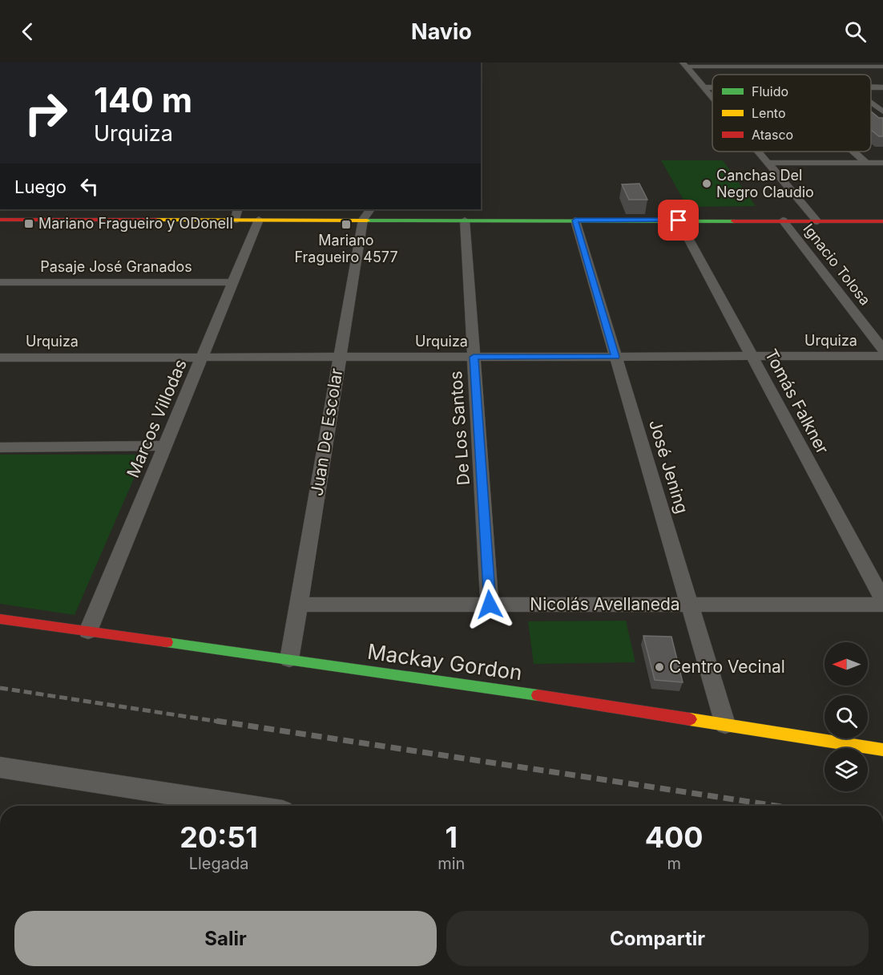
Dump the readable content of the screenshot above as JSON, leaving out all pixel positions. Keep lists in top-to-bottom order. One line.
{"streets":{"main road":["Mackay Gordon"],"street":["Ignacio Tolosa","Pasaje José Granados","Urquiza","Tomás Falkner","Marcos Villodas","De Los Santos","Juan De Escolar","José Jening","Nicolás Avellaneda"]},"crossings":[["Pasaje José Granados","Marcos Villodas"],["Urquiza","Tomás Falkner"],["Urquiza","Marcos Villodas"],["Urquiza","De Los Santos"],["Urquiza","Juan De Escolar"],["Urquiza","José Jening"],["Marcos Villodas","Mackay Gordon"],["De Los Santos","Nicolás Avellaneda"],["Juan De Escolar","Nicolás Avellaneda"],["Juan De Escolar","Mackay Gordon"],["José Jening","Nicolás Avellaneda"],["José Jening","Mackay Gordon"]],"places":{"other":["Canchas Del Negro Claudio","Centro Vecinal"],"transit":["Mariano Fragueiro y ODonell","Mariano Fragueiro 4577"]},"legend":["Fluido","Lento","Atasco"],"north":"left","page":{"header":"Navio","turn":["140 m","Urquiza"],"then":"Luego","eta":["20:51","Llegada","1","min","400","m"],"buttons":["Salir","Compartir"]}}
